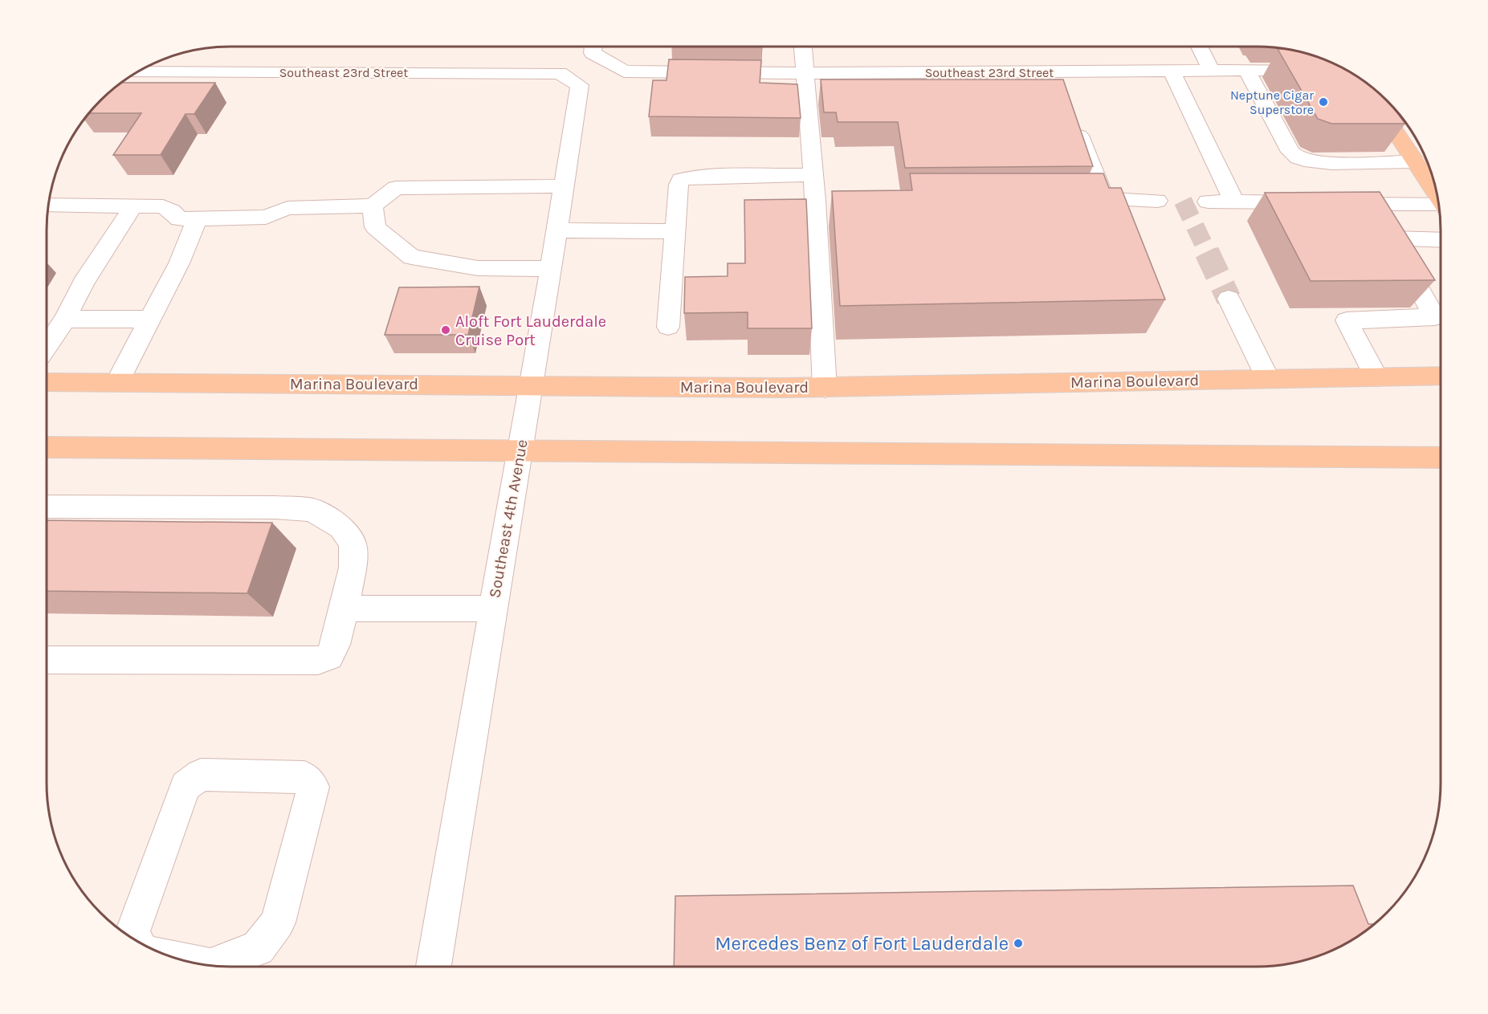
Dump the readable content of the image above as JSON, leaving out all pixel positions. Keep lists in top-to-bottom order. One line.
{"streets":{"main road":["Marina Boulevard"],"street":["Southeast 23rd Street","Southeast 4th Avenue"]},"crossings":[["Southeast 23rd Street","Southeast 4th Avenue"],["Marina Boulevard","Southeast 4th Avenue"]],"places":["Neptune Cigar Superstore","Aloft Fort Lauderdale Cruise Port","Mercedes Benz of Fort Lauderdale"]}
